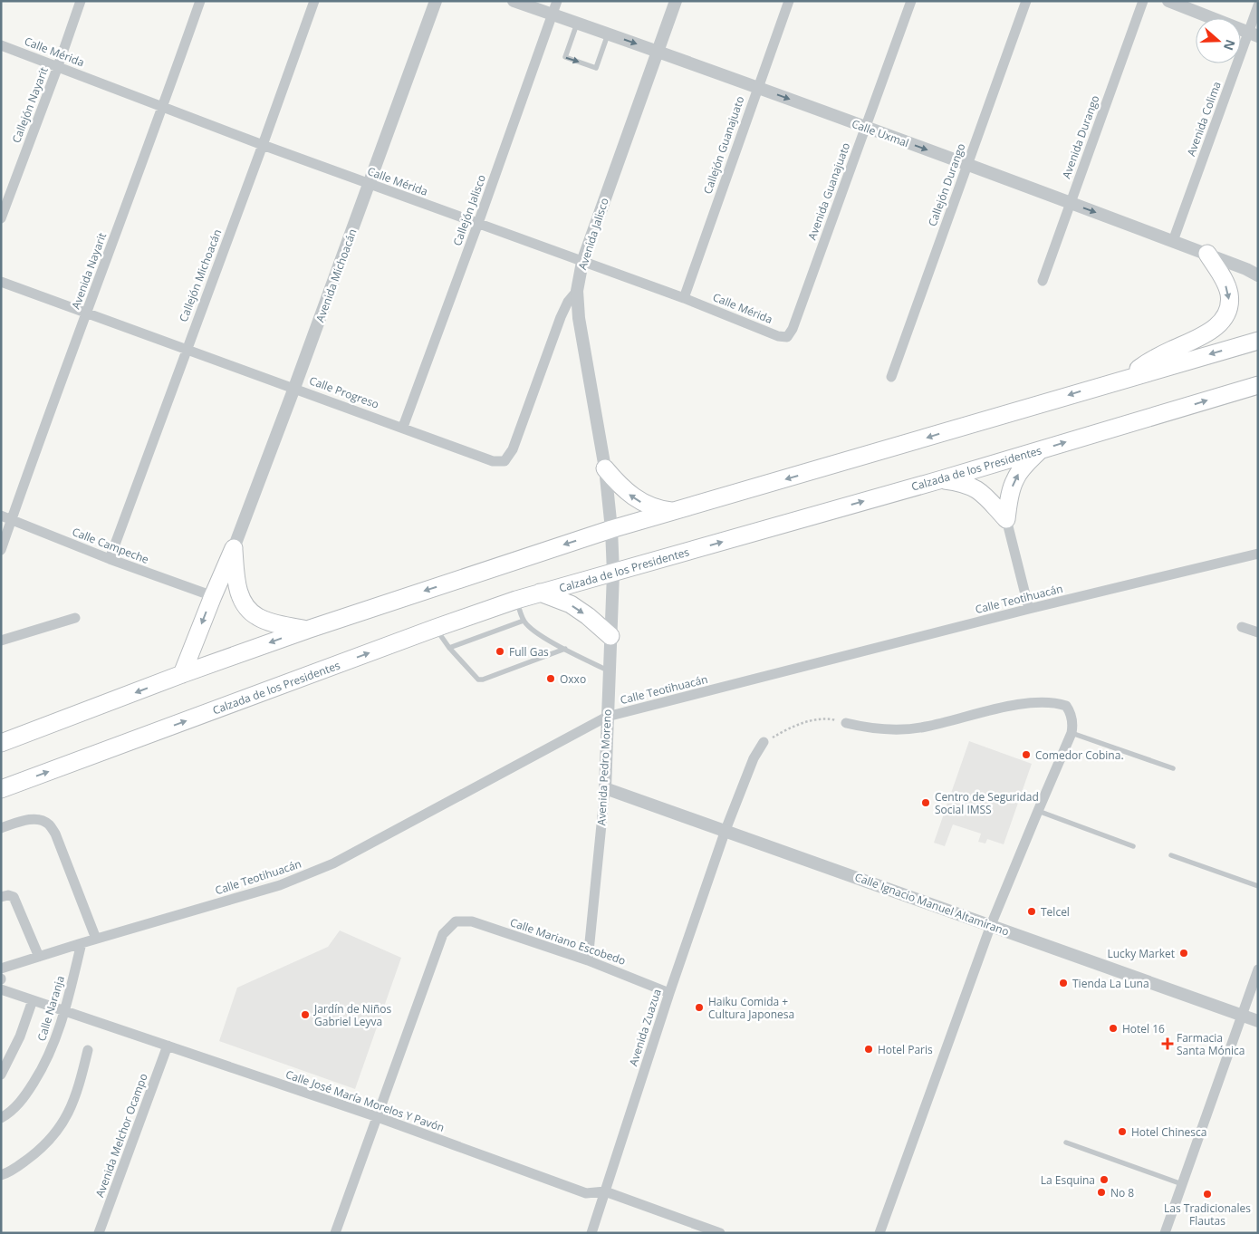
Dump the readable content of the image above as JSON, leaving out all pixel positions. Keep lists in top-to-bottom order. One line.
{"streets":{"highway":["Calzada de los Presidentes"],"street":["Calle Mérida","Callejón Nayarit","Avenida Colima","Calle Uxmal","Avenida Durango","Callejón Guanajuato","Callejón Durango","Avenida Guanajuato","Callejón Jalisco","Avenida Jalisco","Avenida Nayarit","Callejón Michoacán","Avenida Michoacán","Calle Progreso","Calle Campeche","Calle Teotihuacán","Avenida Pedro Moreno","Calle Ignacio Manuel Altamirano","Calle Mariano Escobedo","Calle Naranja","Avenida Zuazua","Calle José María Morelos Y Pavón","Avenida Melchor Ocampo"]},"crossings":[["Calle Mérida","Callejón Nayarit"],["Calle Mérida","Callejón Guanajuato"],["Calle Mérida","Avenida Guanajuato"],["Calle Mérida","Callejón Jalisco"],["Calle Mérida","Avenida Jalisco"],["Calle Mérida","Avenida Nayarit"],["Calle Mérida","Callejón Michoacán"],["Calle Mérida","Avenida Michoacán"],["Avenida Colima","Calle Uxmal"],["Calle Uxmal","Avenida Durango"],["Calle Uxmal","Callejón Guanajuato"],["Calle Uxmal","Callejón Durango"],["Calle Uxmal","Avenida Guanajuato"],["Calle Uxmal","Callejón Jalisco"],["Calle Uxmal","Avenida Jalisco"],["Callejón Jalisco","Calle Progreso"],["Avenida Jalisco","Calle Progreso"],["Avenida Jalisco","Calzada de los Presidentes"],["Avenida Jalisco","Avenida Pedro Moreno"],["Avenida Nayarit","Calle Progreso"],["Avenida Nayarit","Calle Campeche"],["Callejón Michoacán","Calle Progreso"],["Callejón Michoacán","Calle Campeche"],["Avenida Michoacán","Calle Progreso"],["Calzada de los Presidentes","Avenida Pedro Moreno"],["Calle Teotihuacán","Avenida Pedro Moreno"],["Calle Teotihuacán","Calle Naranja"],["Avenida Pedro Moreno","Calle Ignacio Manuel Altamirano"],["Avenida Pedro Moreno","Calle Mariano Escobedo"],["Calle Ignacio Manuel Altamirano","Avenida Zuazua"],["Calle Mariano Escobedo","Avenida Zuazua"],["Calle Mariano Escobedo","Calle José María Morelos Y Pavón"],["Calle Naranja","Calle José María Morelos Y Pavón"],["Avenida Zuazua","Calle José María Morelos Y Pavón"],["Calle José María Morelos Y Pavón","Avenida Melchor Ocampo"]],"one_way":["Calle Uxmal"],"places":{"other":["Full Gas","Oxxo","Comedor Cobina.","Centro de Seguridad Social IMSS","Telcel","Lucky Market","Tienda La Luna","Haiku Comida + Cultura Japonesa","Jardín de Niños Gabriel Leyva","Hotel 16","Hotel Paris","Hotel Chinesca","La Esquina","No 8","Las Tradicionales Flautas"],"health":["Farmacia Santa Mónica"]},"north":"right"}
